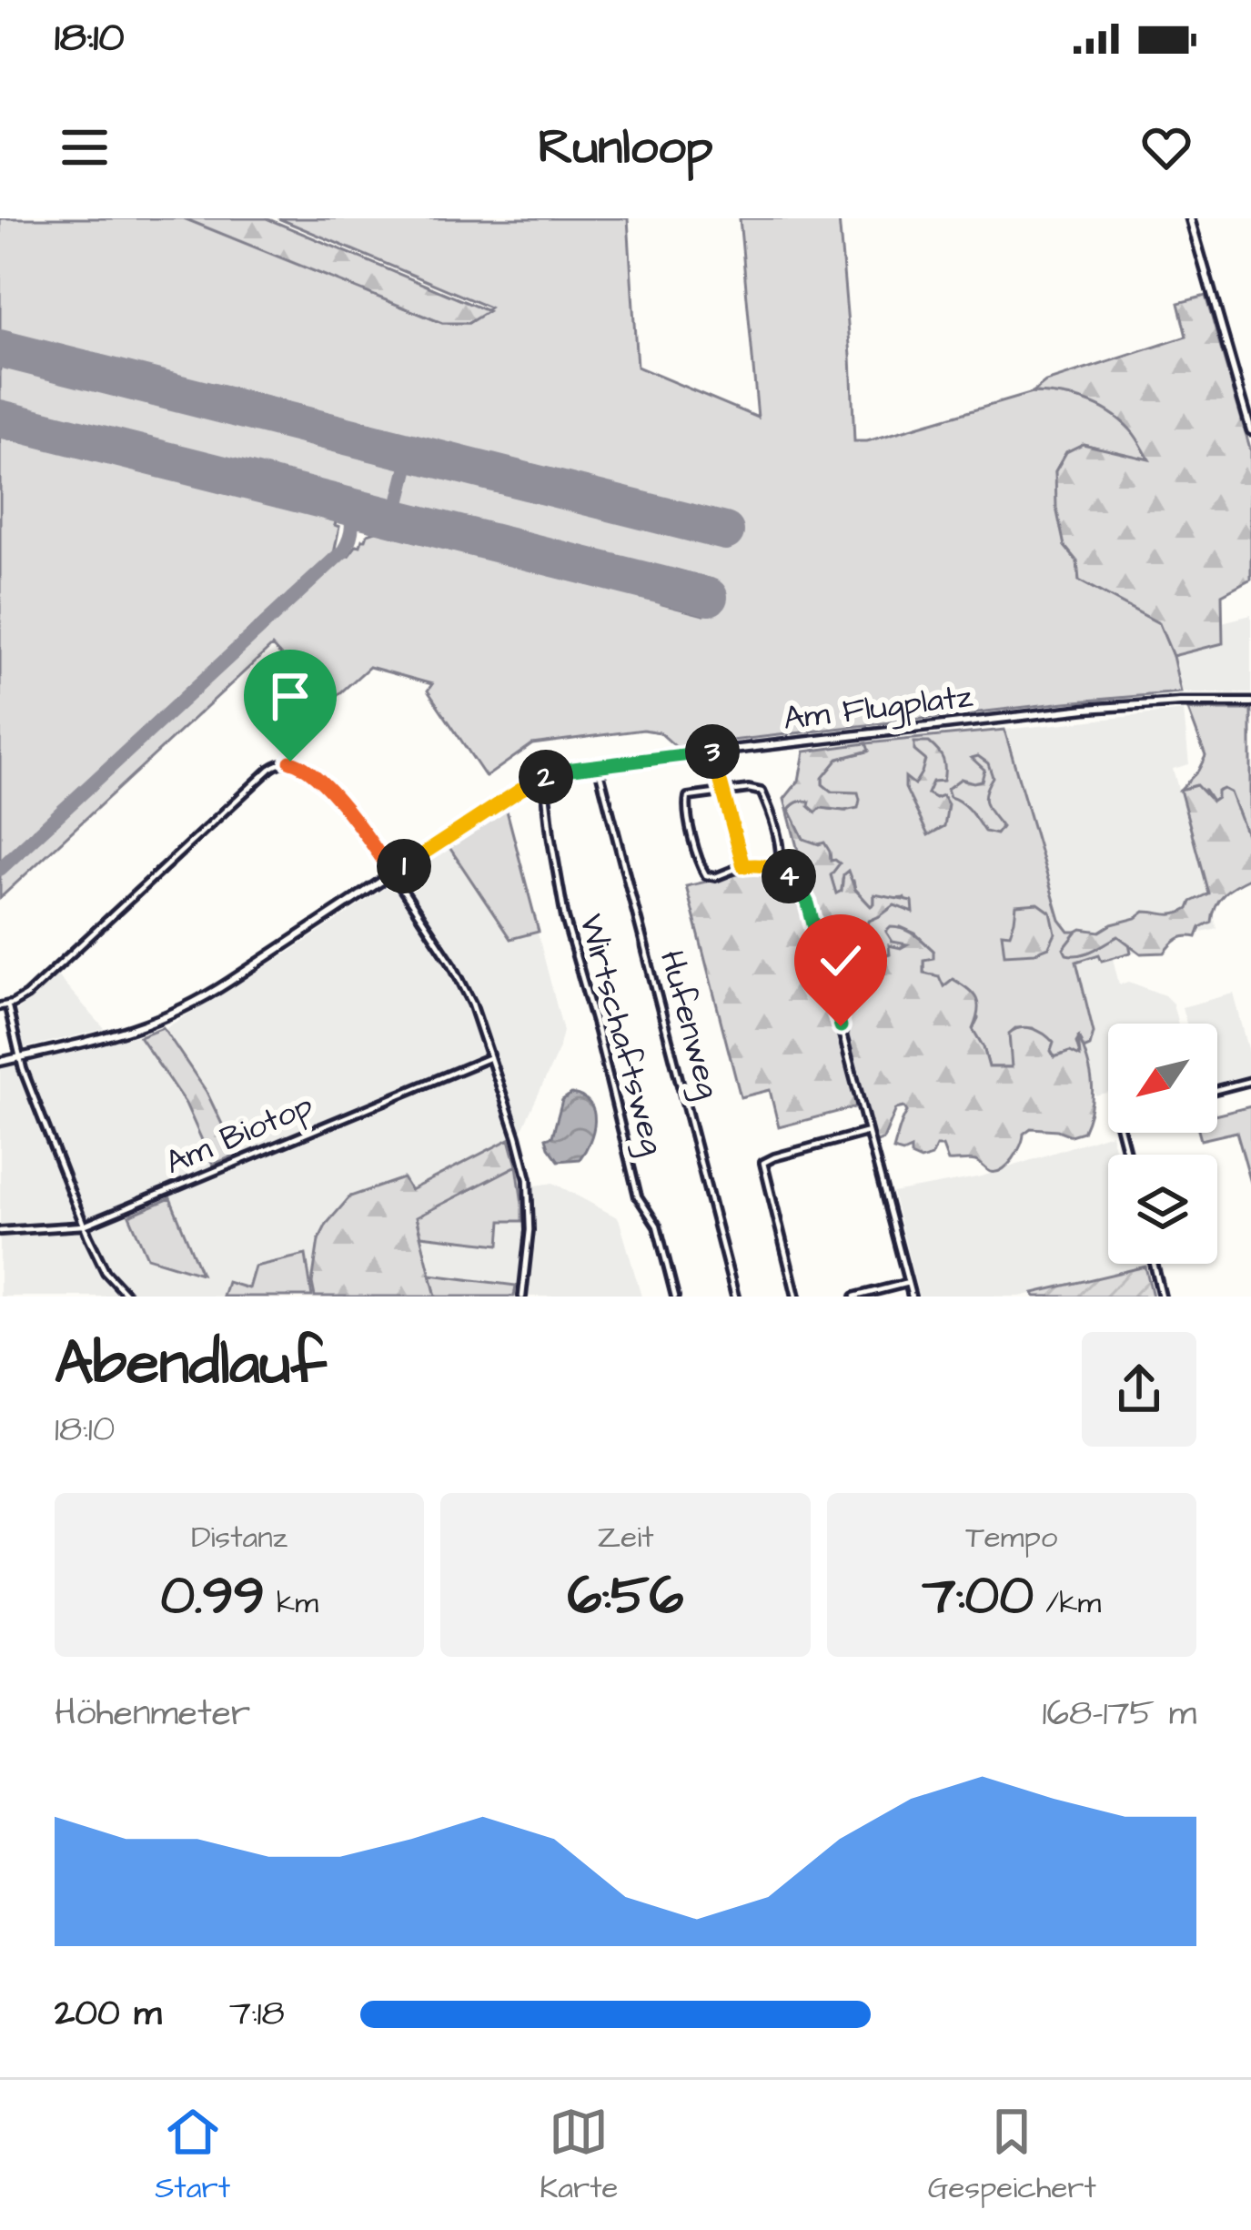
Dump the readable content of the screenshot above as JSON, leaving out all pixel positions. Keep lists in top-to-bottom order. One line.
{"streets":{"street":["Am Flugplatz","Hufenweg","Wirtschaftsweg","Am Biotop"]},"crossings":[["Am Flugplatz","Hufenweg"],["Am Flugplatz","Wirtschaftsweg"]],"north":"bottom left","page":{"status":"18:10","header":"Runloop","pins":["3","2","1","4"],"heading":["Abendlauf","18:10"],"stats":[["Distanz","0.99 km"],["Zeit","6:56"],["Tempo","7:00 /km"]],"chart":["Höhenmeter","168–175 m"],"list":[{"name":"200 m","note":"7:18"}],"tabs":["Start","Karte","Gespeichert"]}}
